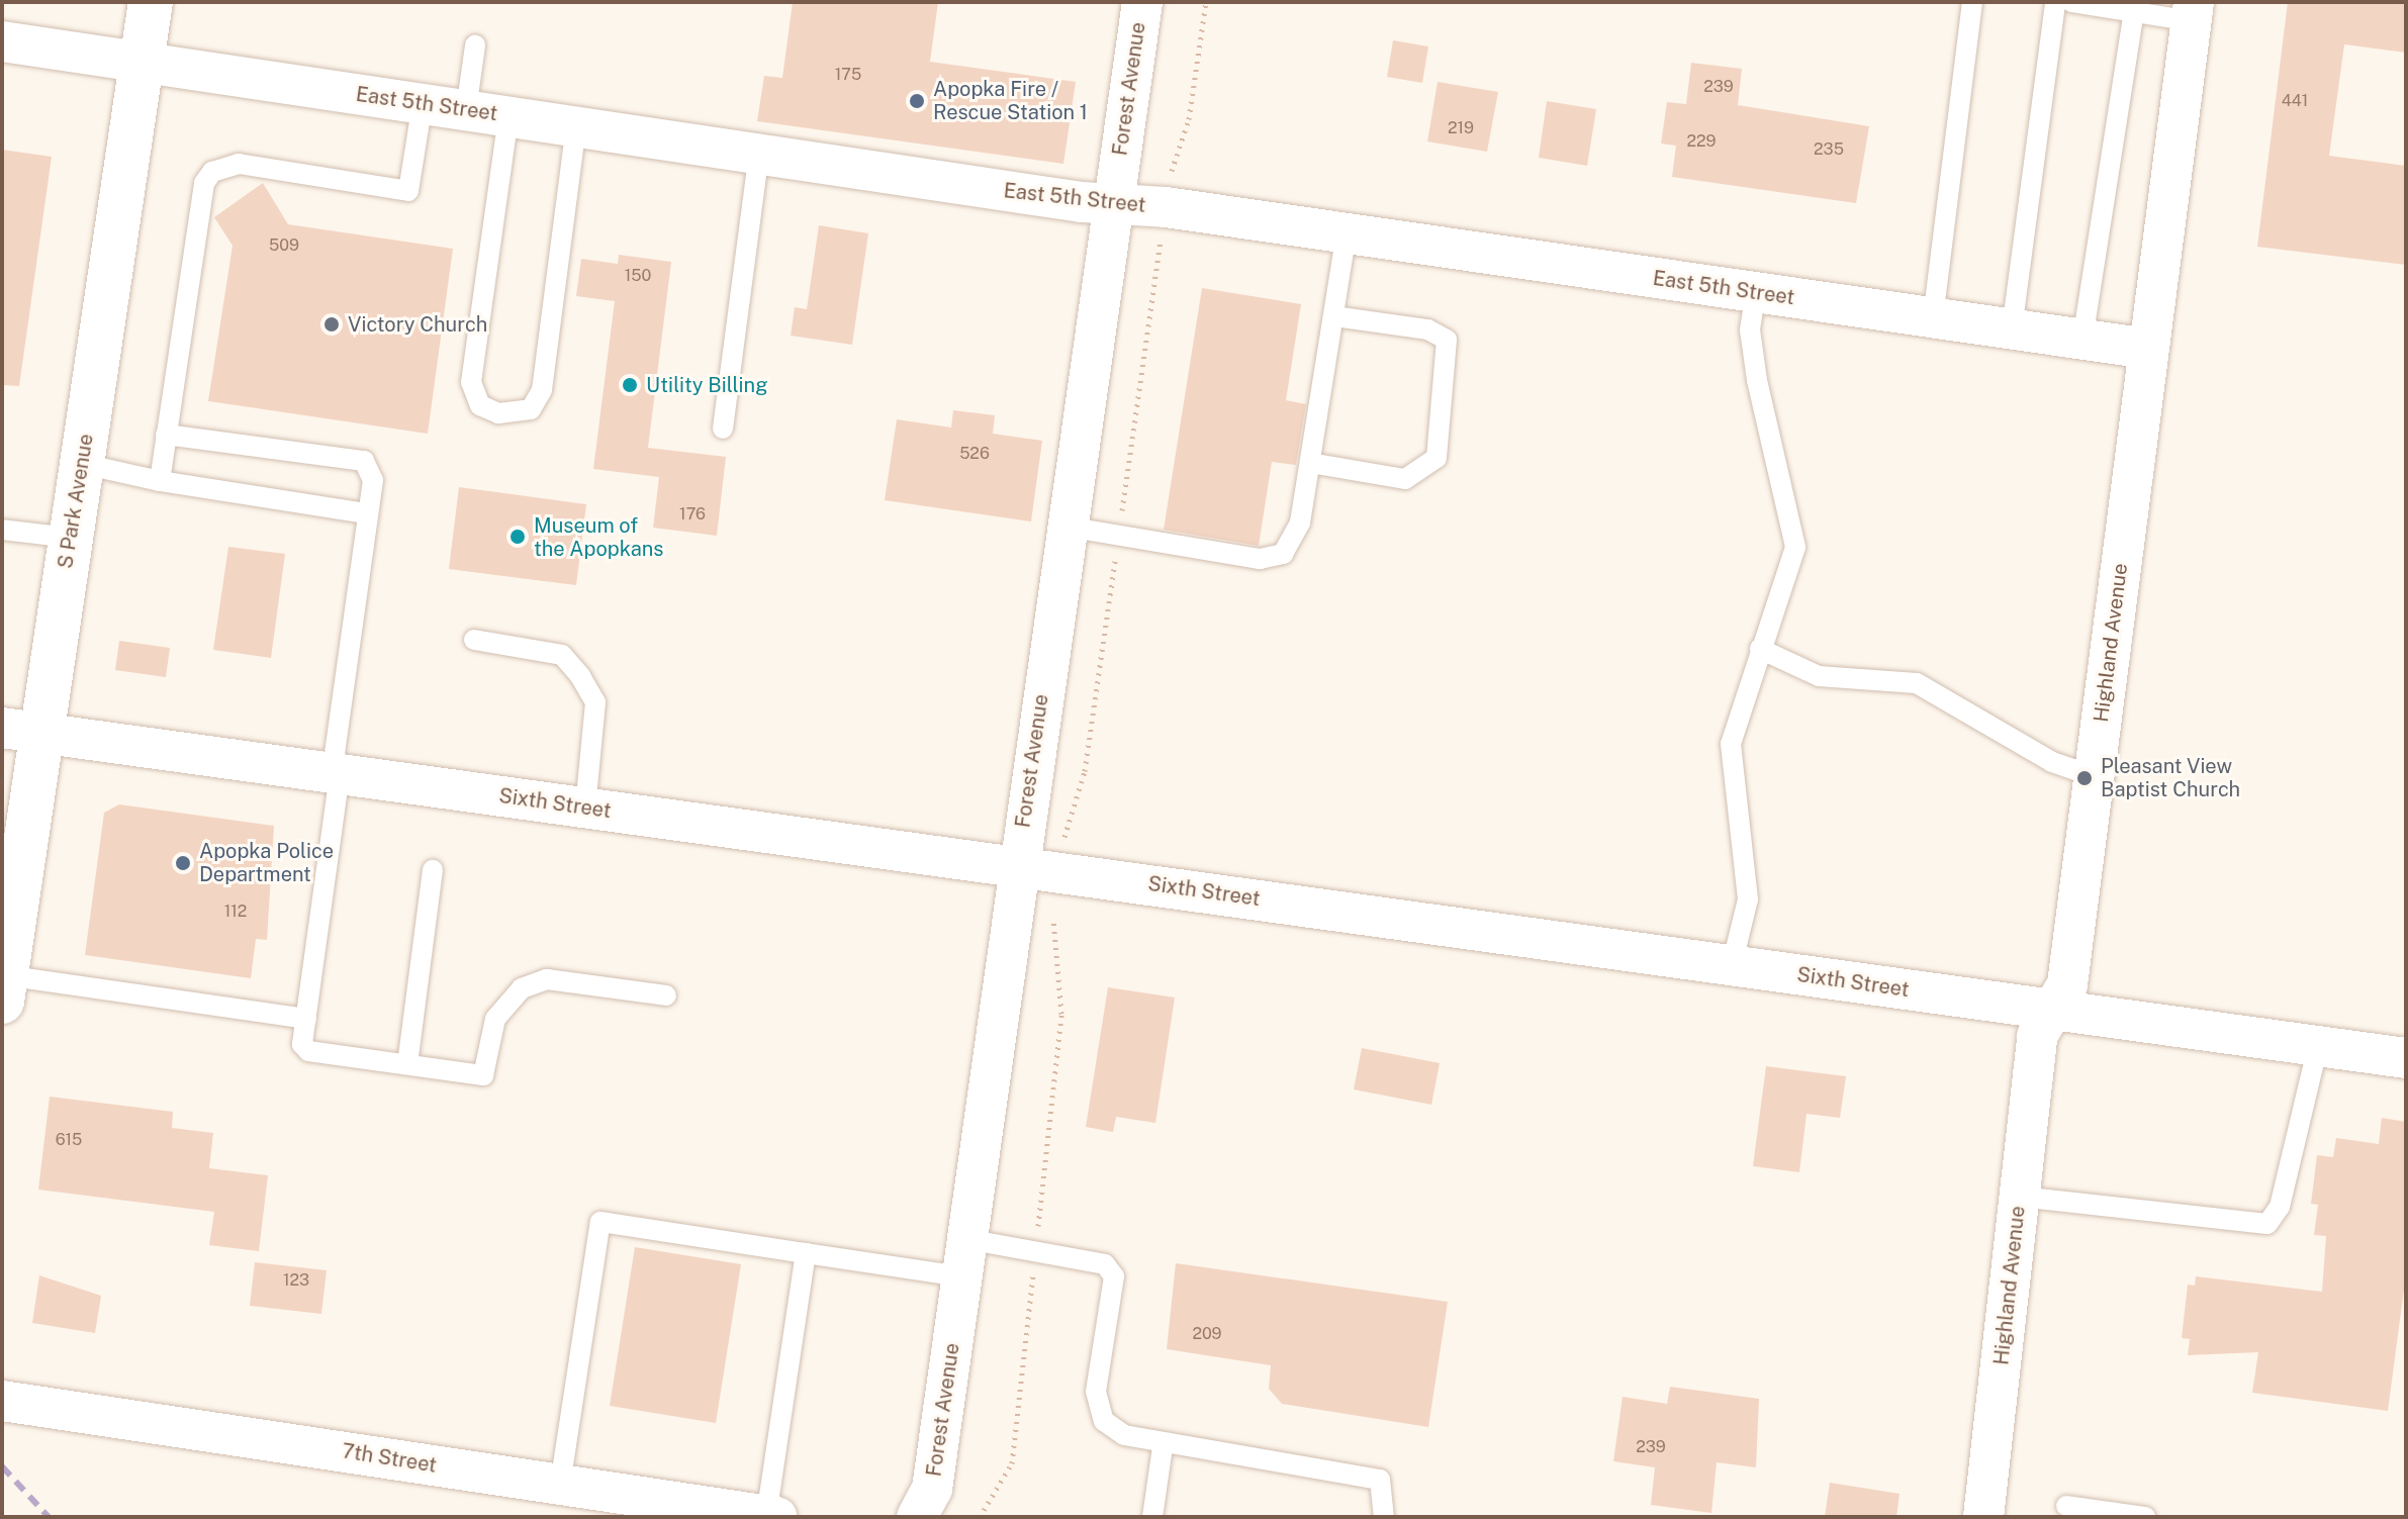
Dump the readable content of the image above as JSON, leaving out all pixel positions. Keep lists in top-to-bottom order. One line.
{"streets":{"main road":["S Park Avenue"],"street":["Forest Avenue","East 5th Street","Highland Avenue","Sixth Street","7th Street"]},"crossings":[["Forest Avenue","East 5th Street"],["Forest Avenue","Sixth Street"],["East 5th Street","S Park Avenue"],["East 5th Street","Highland Avenue"],["S Park Avenue","Sixth Street"],["Highland Avenue","Sixth Street"]],"places":["Apopka Fire / Rescue Station 1","Victory Church","Utility Billing","Museum of the Apopkans","Pleasant View Baptist Church","Apopka Police Department"],"house_numbers":["175","239","441","219","229","235","509","150","526","176","112","615","123","209","239"]}
